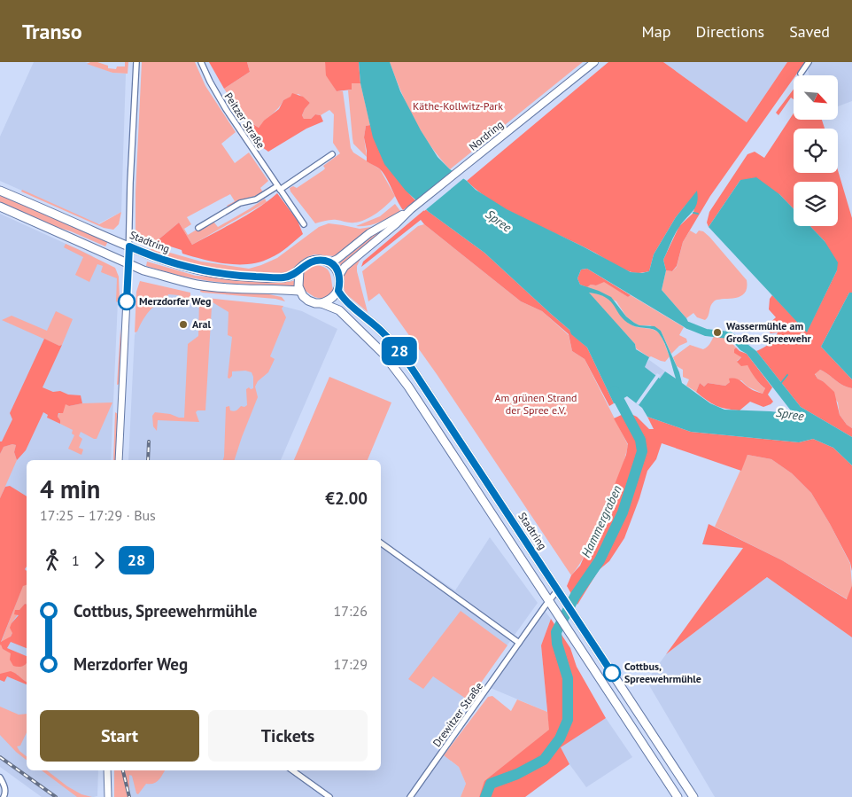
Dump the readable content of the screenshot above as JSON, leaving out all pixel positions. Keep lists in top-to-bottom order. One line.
{"streets":{"main road":["Nordring","Stadtring"],"street":["Peitzer Straße","Drewitzer Straße"]},"crossings":[["Nordring","Stadtring"],["Stadtring","Drewitzer Straße"]],"water":["Spree","Hammergraben"],"parks":["Käthe-Kollwitz-Park","Am grünen Strand der Spree e.V."],"places":["Merzdorfer Weg","Aral","Wassermühle am Großen Spreewehr","Cottbus, Spreewehrmühle"],"lines":["bus line 28"],"north":"bottom right","page":{"header":"Transo","nav":["Map","Directions","Saved"],"on_map":"28","heading":["4 min","17:25 – 17:29 · Bus","€2.00"],"legs":["1","28"],"list":[{"name":"Cottbus, Spreewehrmühle","value":"17:26"},{"name":"Merzdorfer Weg","value":"17:29"}],"buttons":["Start","Tickets"]}}
